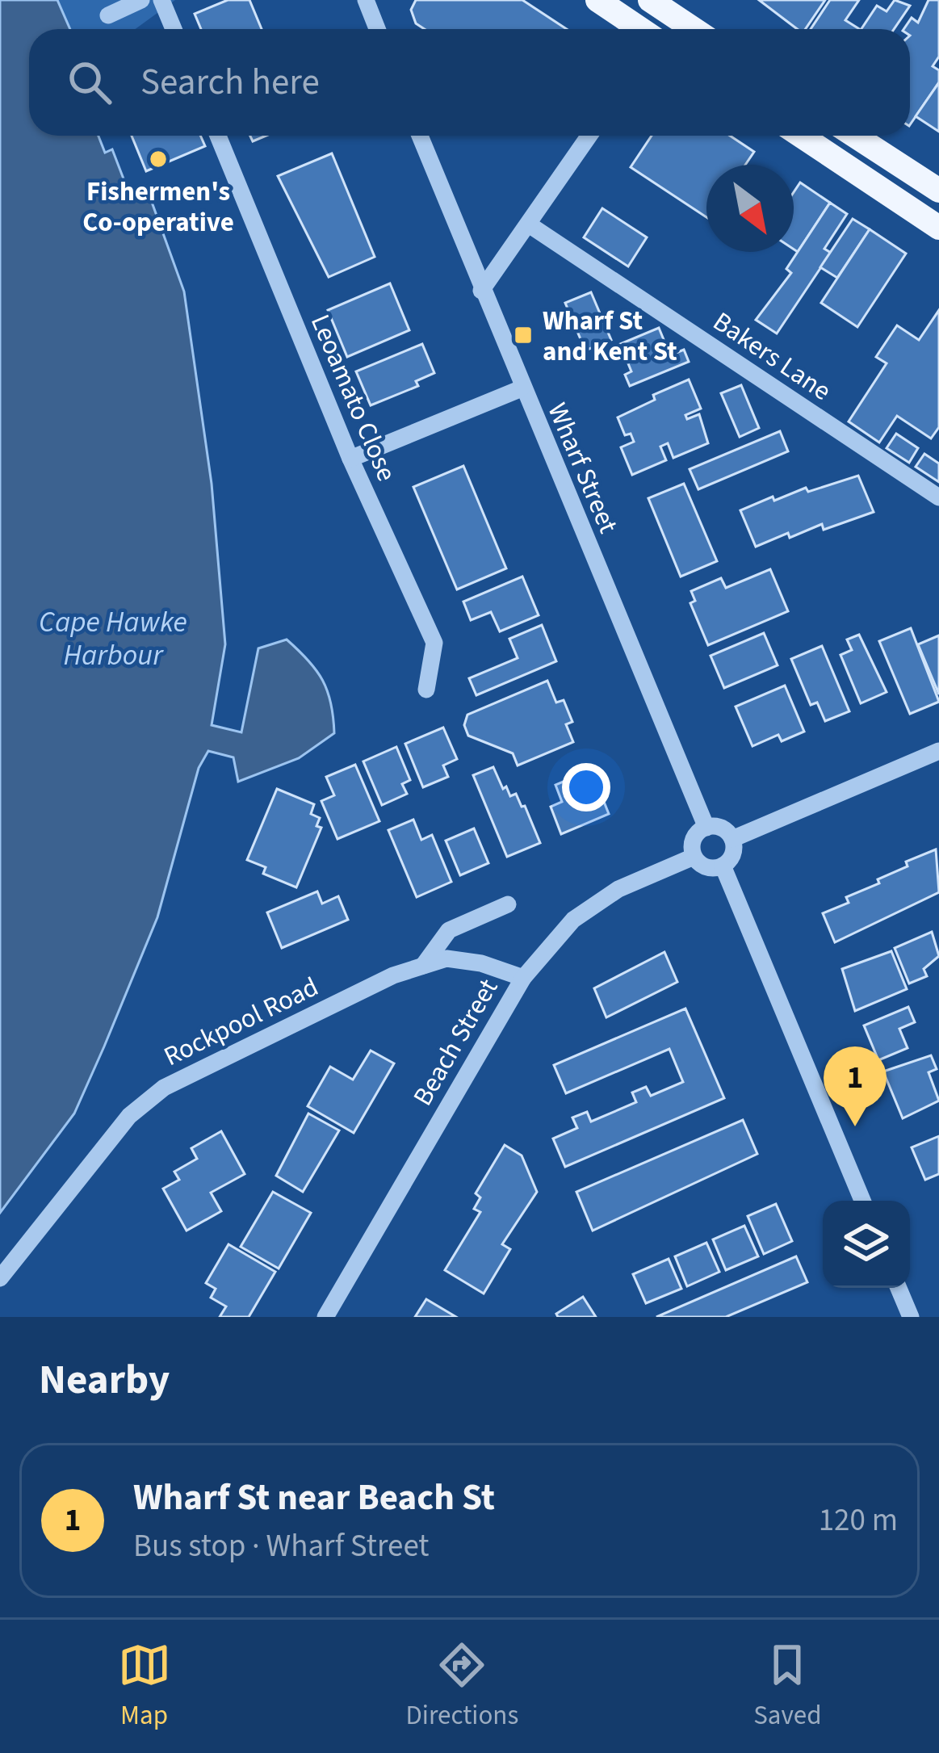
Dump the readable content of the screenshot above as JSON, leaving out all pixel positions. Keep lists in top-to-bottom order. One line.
{"streets":{"street":["Bakers Lane","Leoamato Close","Wharf Street","Rockpool Road","Beach Street"]},"crossings":[["Wharf Street","Beach Street"],["Rockpool Road","Beach Street"]],"water":["Cape Hawke Harbour"],"places":{"other":["Fishermen's Co-operative"],"transit":["Wharf St and Kent St"]},"north":"bottom right","page":{"search":"Search here","pins":"1","heading":"Nearby","list":[{"mark":"1","name":"Wharf St near Beach St","note":"Bus stop · Wharf Street","value":"120 m"}],"nav":["Map","Directions","Saved"]}}
